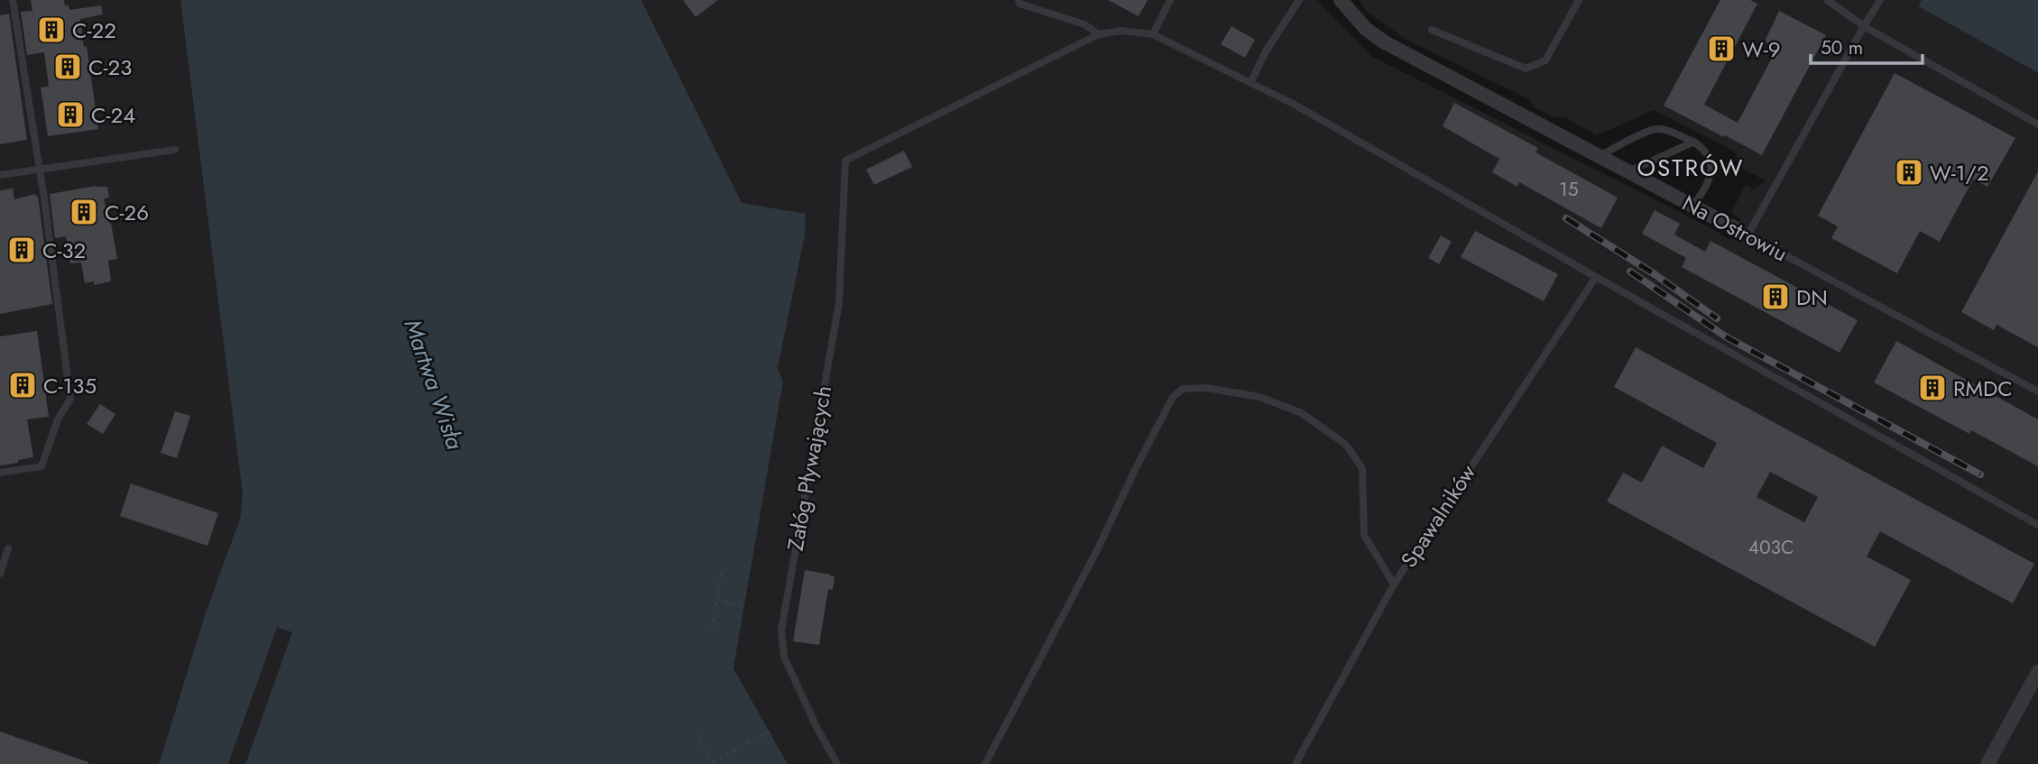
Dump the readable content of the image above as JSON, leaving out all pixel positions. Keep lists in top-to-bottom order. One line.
{"streets":{"street":["Na Ostrowiu"],"lane":["Załóg Pływających","Spawalników"]},"districts":["OSTRÓW"],"water":["Martwa Wisła"],"places":{"building":["C-22","W-9","C-23","C-24","W-1/2","C-26","C-32","DN","C-135","RMDC"]},"house_numbers":["15","403C"],"scale_bar":"50 m"}
